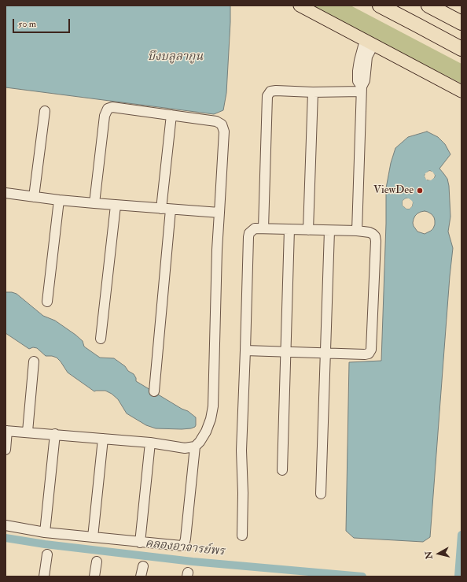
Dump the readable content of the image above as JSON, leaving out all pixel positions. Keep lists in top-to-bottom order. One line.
{"water":["บึงบลูลากูน","คลองอาจารย์พร"],"places":["ViewDee"],"scale_bar":"50 m","north":"left"}
